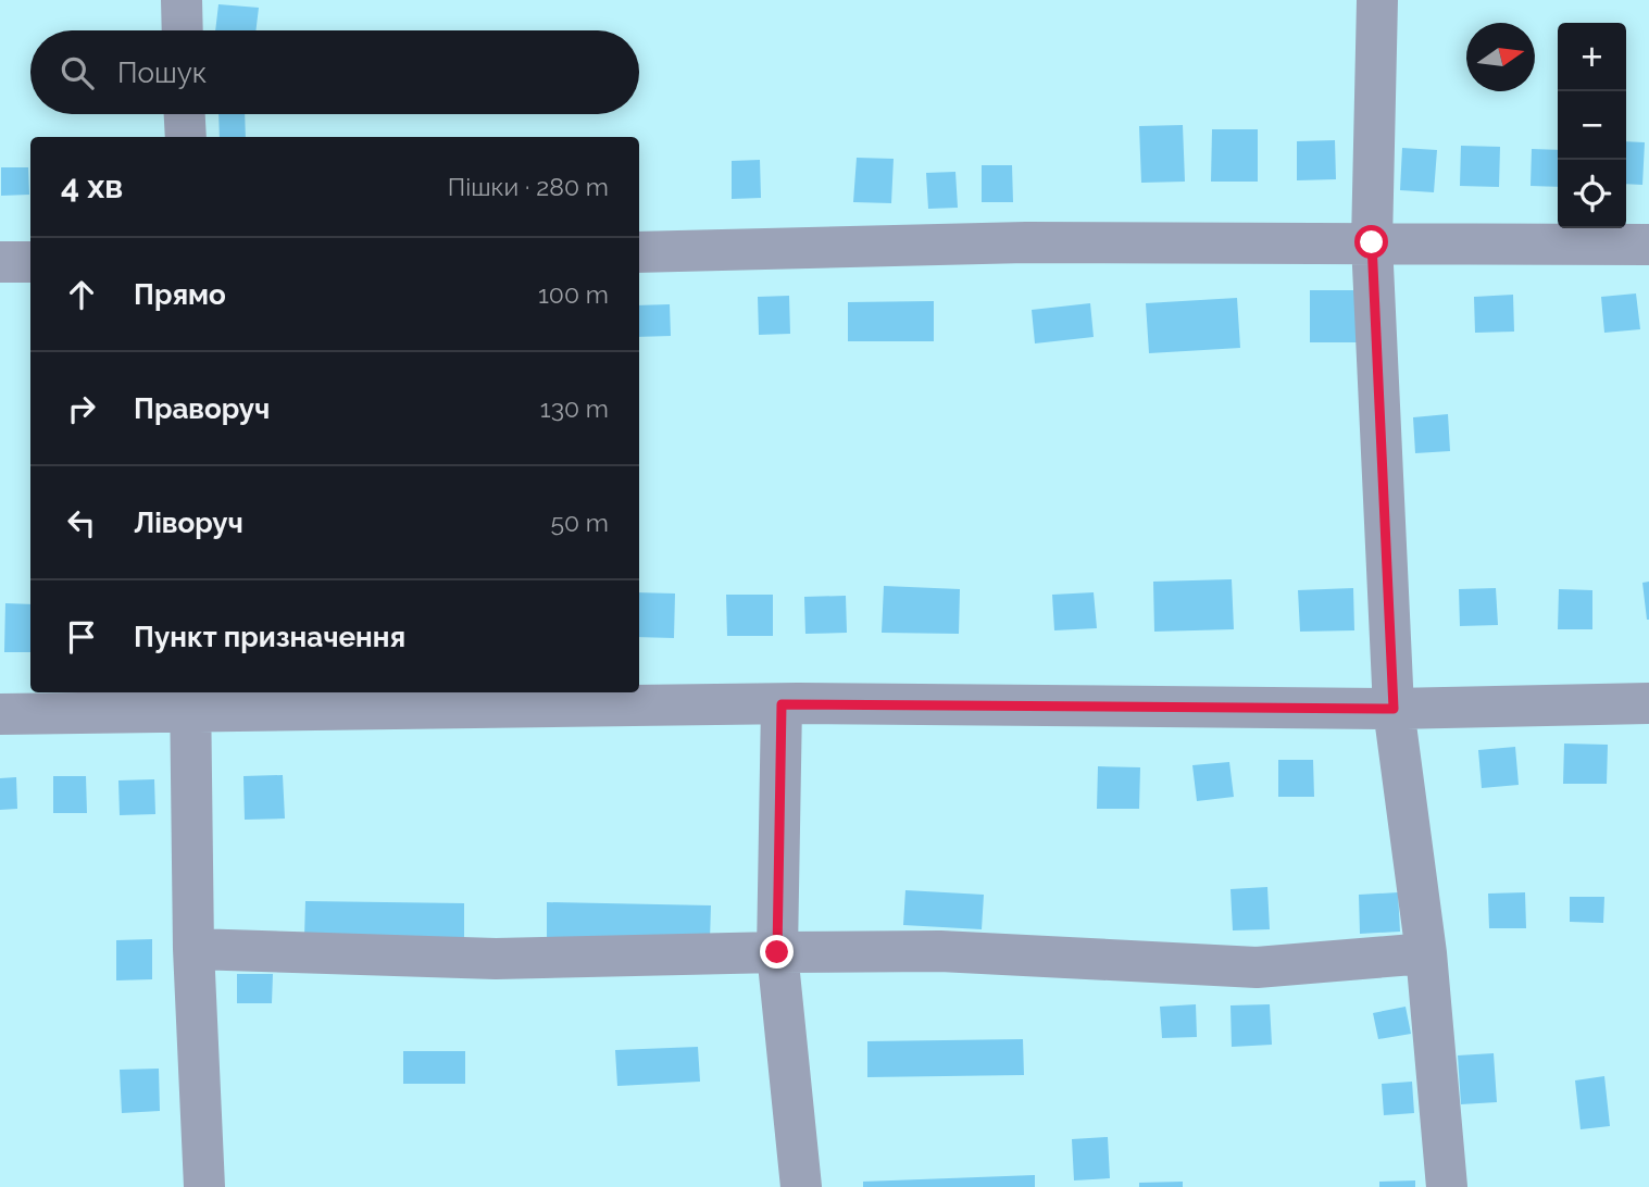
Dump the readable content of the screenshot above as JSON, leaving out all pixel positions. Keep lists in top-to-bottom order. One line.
{"north":"right","page":{"map_buttons":["+","−"],"search":"Пошук","heading":["4 хв","Пішки · 280 m"],"list":[["Прямо","100 m"],["Праворуч","130 m"],["Ліворуч","50 m"],"Пункт призначення"]}}
